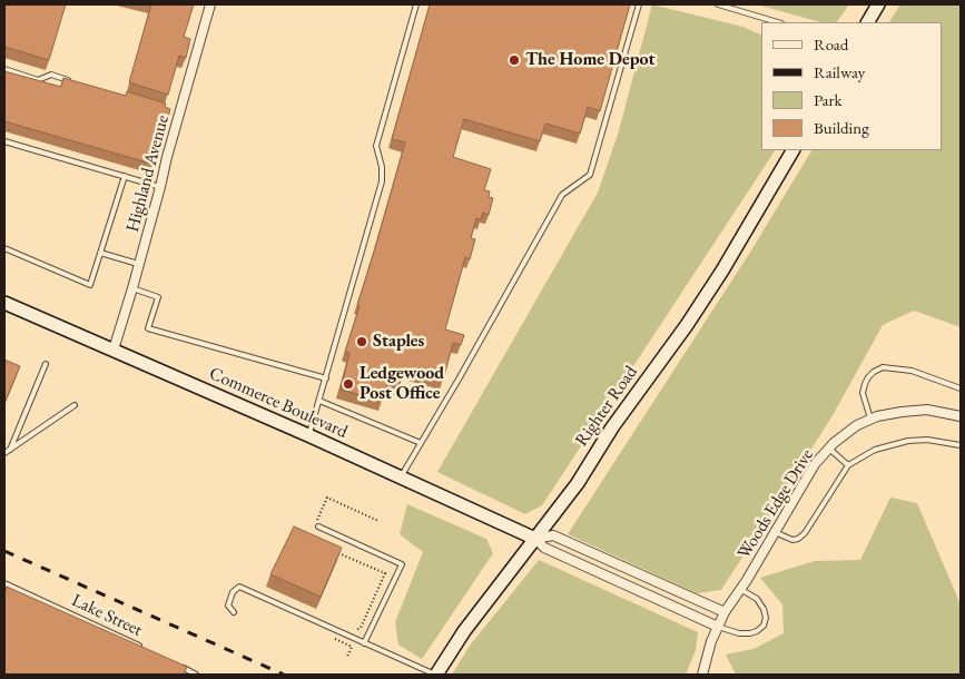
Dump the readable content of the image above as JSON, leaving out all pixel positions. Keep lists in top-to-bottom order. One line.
{"streets":{"street":["Highland Avenue","Commerce Boulevard","Righter Road","Woods Edge Drive"],"lane":["Lake Street"]},"crossings":[["Highland Avenue","Commerce Boulevard"],["Commerce Boulevard","Righter Road"],["Commerce Boulevard","Woods Edge Drive"]],"places":["The Home Depot","Staples","Ledgewood Post Office"],"legend":["Road","Railway","Park","Building"]}
